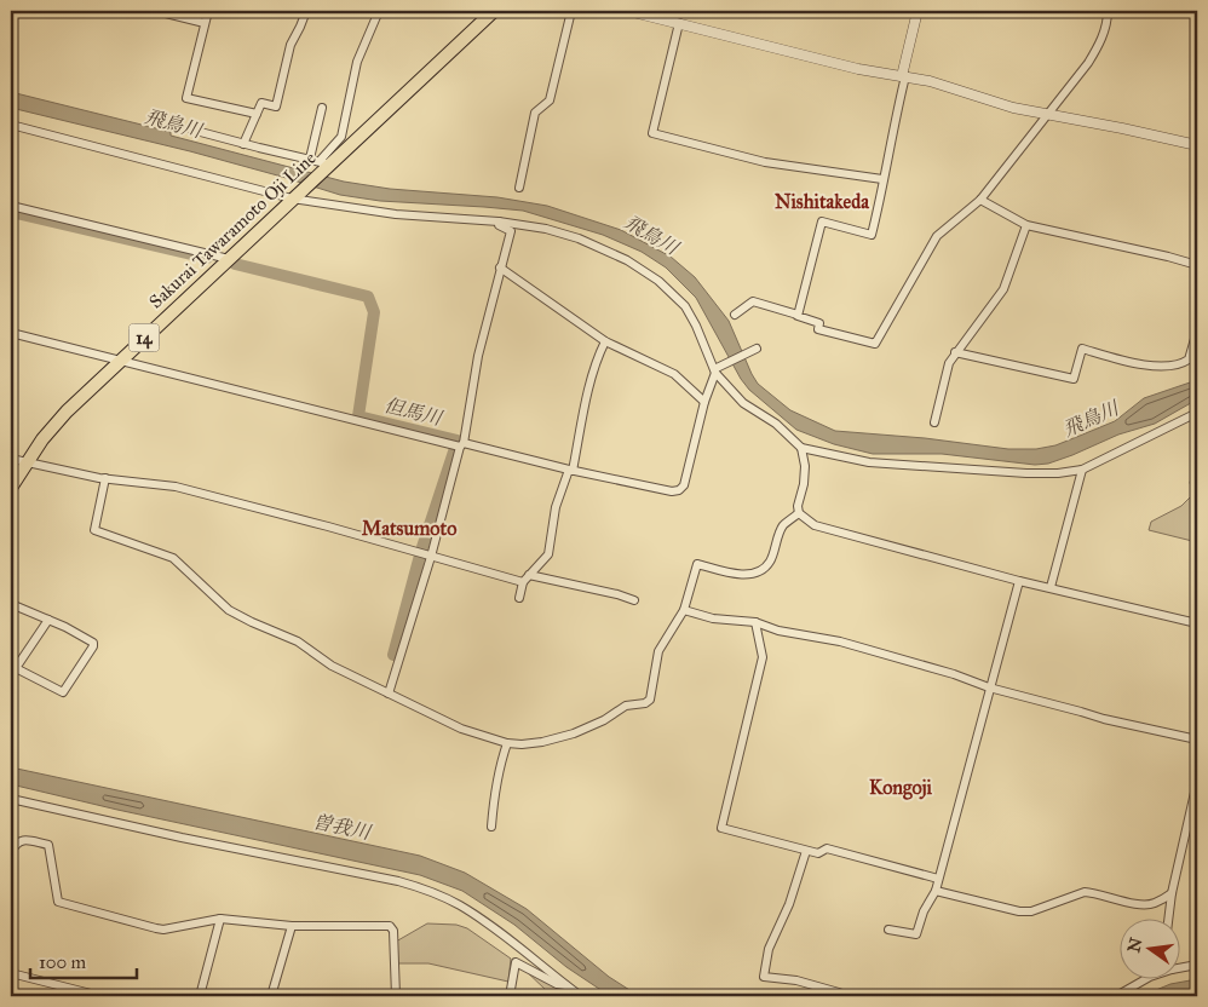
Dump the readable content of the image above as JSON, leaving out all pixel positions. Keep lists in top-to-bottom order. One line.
{"streets":{"main road":["Sakurai Tawaramoto Oji Line","14"]},"districts":["Nishitakeda","Matsumoto","Kongoji"],"water":["飛鳥川","但馬川","曽我川"],"scale_bar":"100 m","north":"left"}
